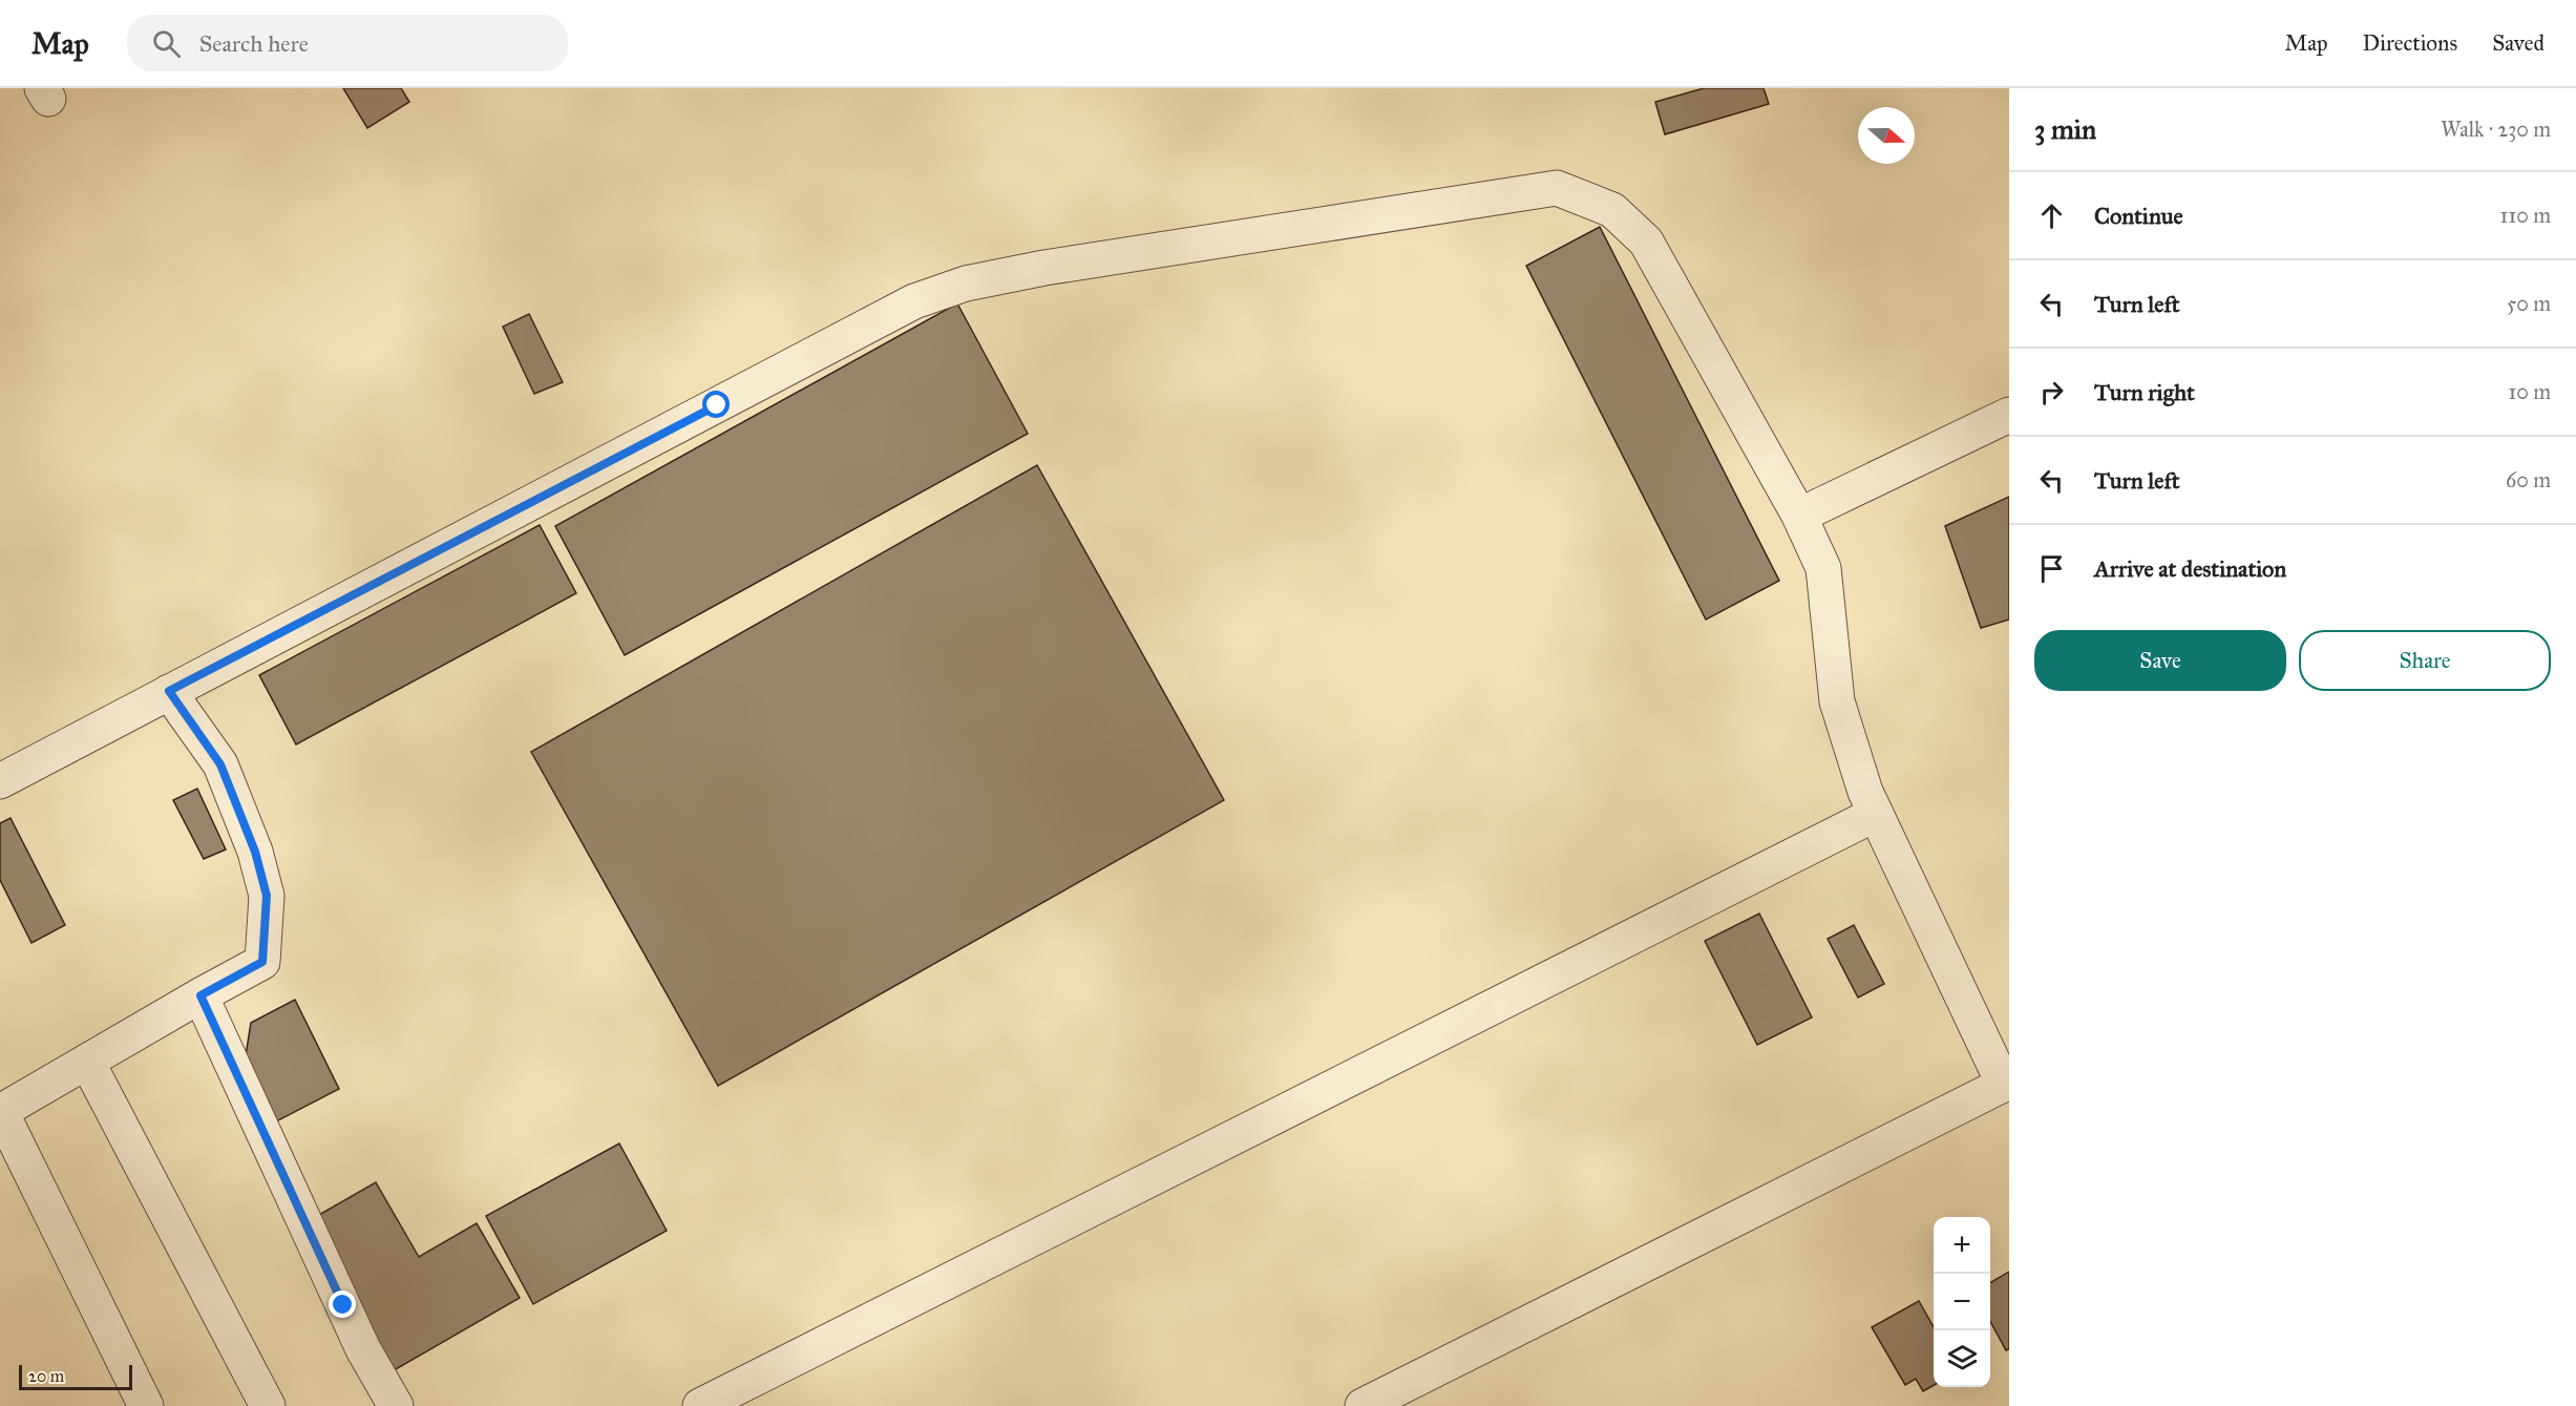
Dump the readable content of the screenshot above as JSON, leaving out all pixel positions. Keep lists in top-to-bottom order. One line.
{"scale_bar":"20 m","north":"right","page":{"header":"Map","search":"Search here","nav":["Map","Directions","Saved"],"heading":["3 min","Walk · 230 m"],"list":[["Continue","110 m"],["Turn left","50 m"],["Turn right","10 m"],["Turn left","60 m"],"Arrive at destination"],"buttons":["Save","Share"],"map_buttons":["+","−"],"scale":"20 m"}}
